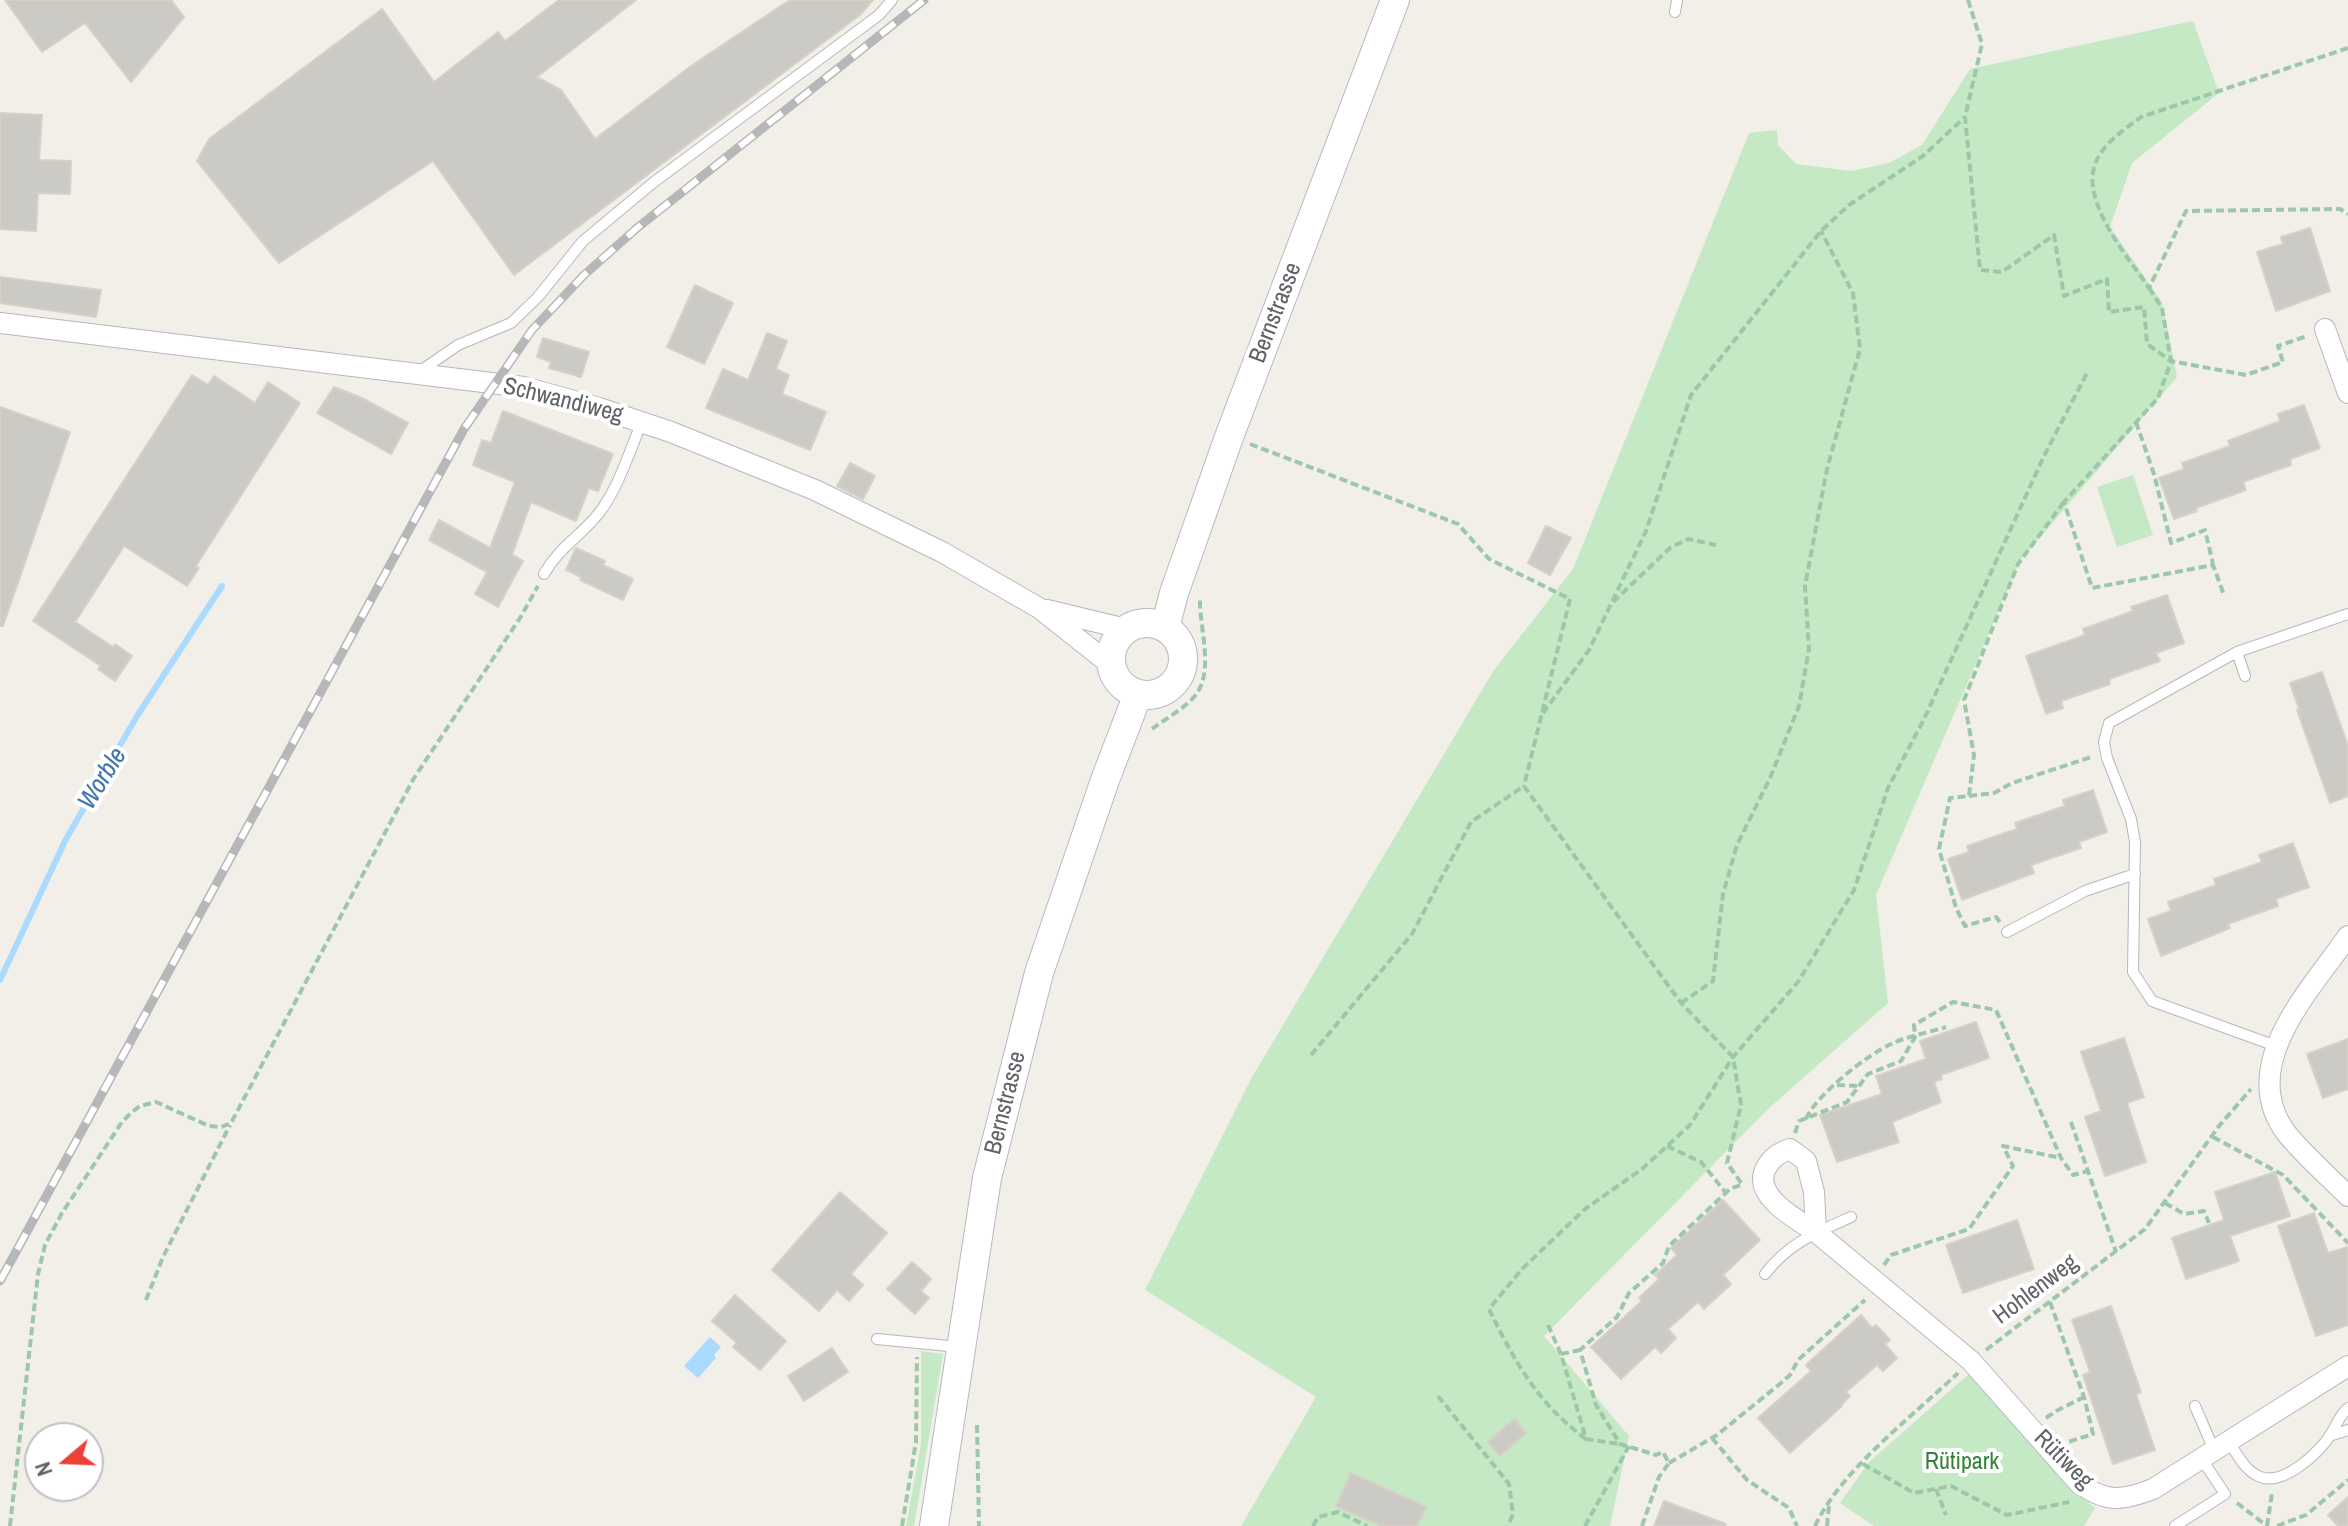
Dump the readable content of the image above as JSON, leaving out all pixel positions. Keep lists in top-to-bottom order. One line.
{"streets":{"main road":["Bernstrasse"],"street":["Schwandiweg","Rütiweg"],"path":["Hohlenweg"]},"crossings":[["Bernstrasse","Schwandiweg"],["Hohlenweg","Rütiweg"]],"water":["Worble"],"parks":["Rütipark"],"north":"left"}
